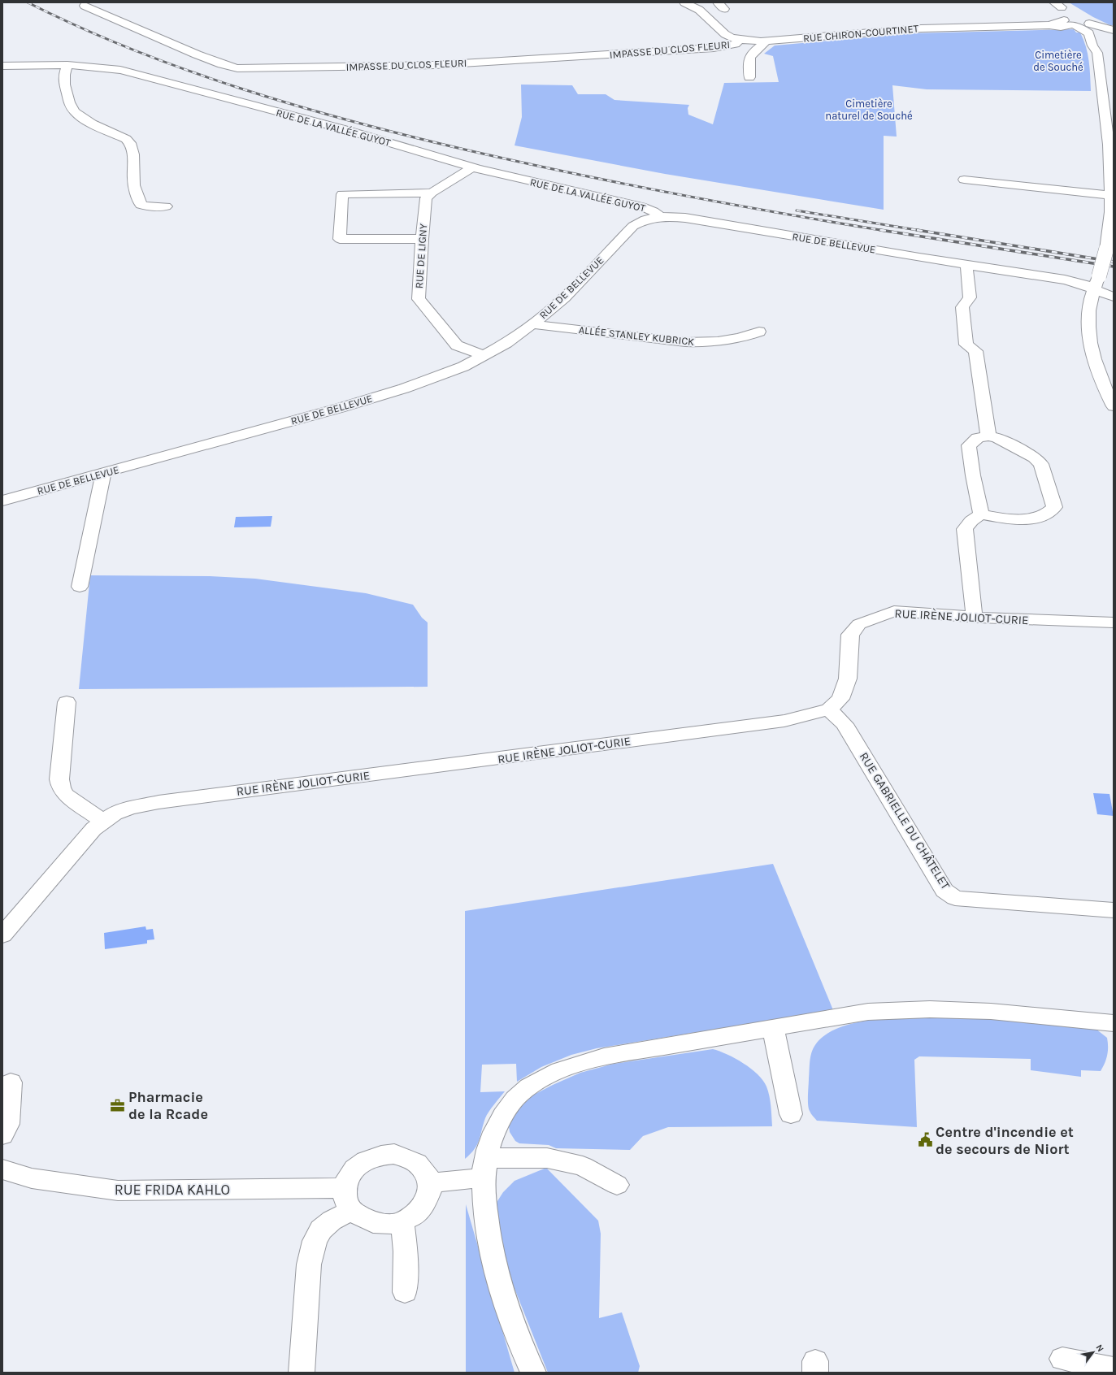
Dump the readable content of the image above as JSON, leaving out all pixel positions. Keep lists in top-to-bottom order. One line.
{"streets":{"street":["RUE CHIRON-COURTINET","IMPASSE DU CLOS FLEURI","RUE DE LA VALLÉE GUYOT","RUE DE BELLEVUE","RUE DE LIGNY","ALLÉE STANLEY KUBRICK","RUE IRÈNE JOLIOT-CURIE","RUE GABRIELLE DU CHÂTELET","RUE FRIDA KAHLO"]},"crossings":[["RUE CHIRON-COURTINET","IMPASSE DU CLOS FLEURI"],["RUE DE LA VALLÉE GUYOT","RUE DE BELLEVUE"],["RUE DE BELLEVUE","RUE DE LIGNY"],["RUE DE BELLEVUE","ALLÉE STANLEY KUBRICK"],["RUE IRÈNE JOLIOT-CURIE","RUE GABRIELLE DU CHÂTELET"]],"parks":["Cimetière de Souché","Cimetière naturel de Souché"],"places":{"office":["Pharmacie de la Rcade"],"public building":["Centre d'incendie et de secours de Niort"]},"north":"top right"}
